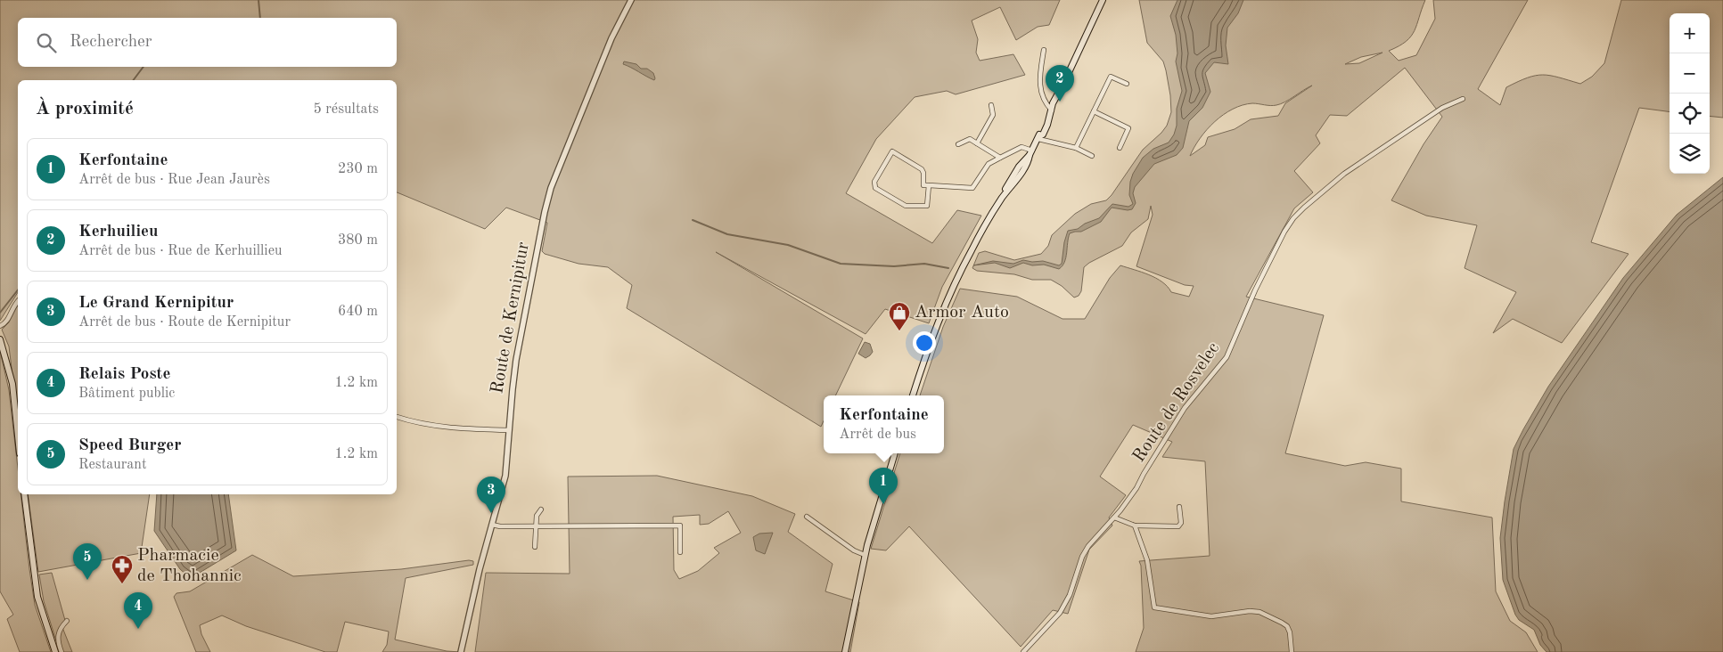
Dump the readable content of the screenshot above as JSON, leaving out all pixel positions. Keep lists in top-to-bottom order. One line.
{"streets":{"street":["Route de Kernipitur","Route de Rosvelec"]},"places":{"shop":["Armor Auto"],"pharmacy":["Pharmacie de Thohannic"]},"page":{"map_buttons":["+","−"],"search":"Rechercher","pins":["2","1","3","5","4"],"heading":["À proximité","5 résultats"],"list":[{"mark":"1","name":"Kerfontaine","note":"Arrêt de bus · Rue Jean Jaurès","value":"230 m"},{"mark":"2","name":"Kerhuilieu","note":"Arrêt de bus · Rue de Kerhuillieu","value":"380 m"},{"mark":"3","name":"Le Grand Kernipitur","note":"Arrêt de bus · Route de Kernipitur","value":"640 m"},{"mark":"4","name":"Relais Poste","note":"Bâtiment public","value":"1.2 km"},{"mark":"5","name":"Speed Burger","note":"Restaurant","value":"1.2 km"}],"popup":["Kerfontaine","Arrêt de bus"]}}
